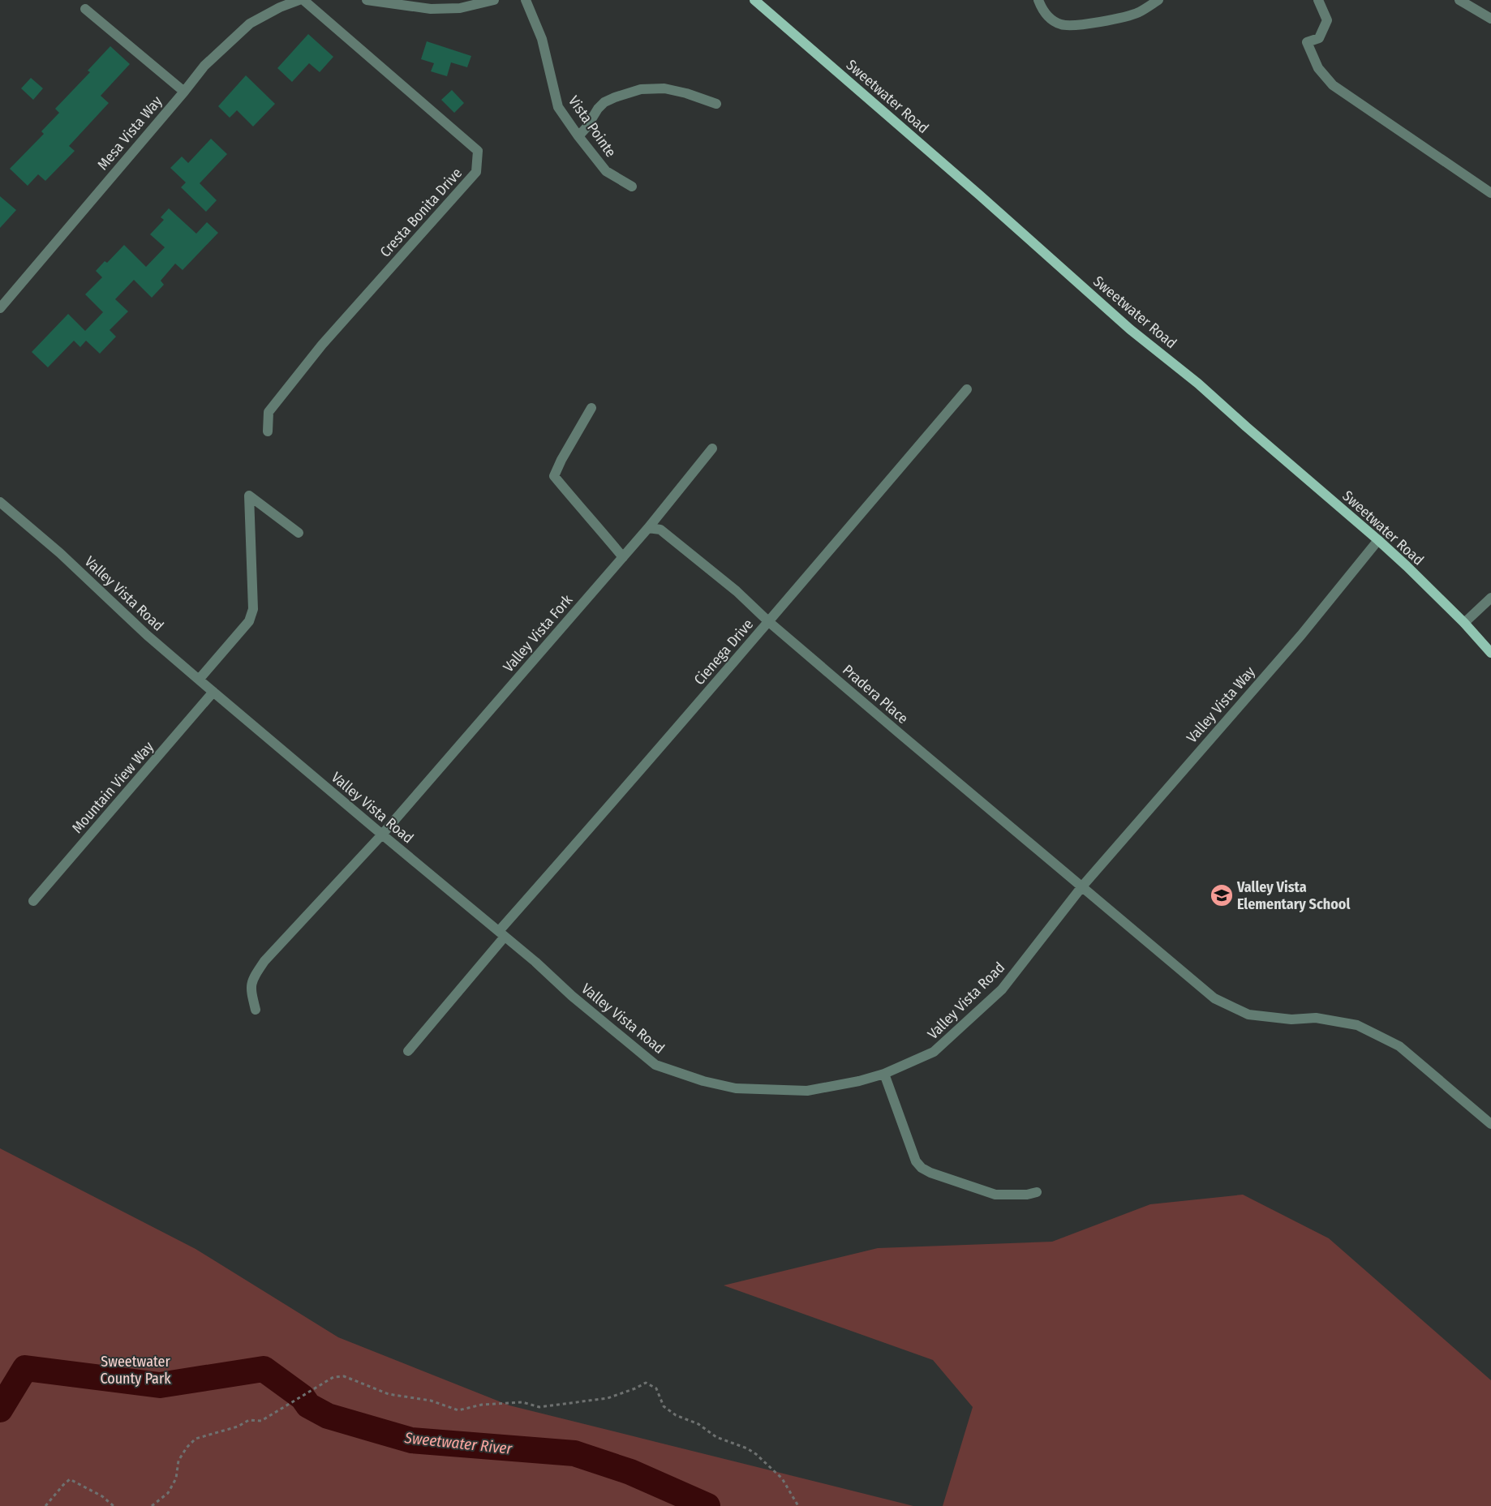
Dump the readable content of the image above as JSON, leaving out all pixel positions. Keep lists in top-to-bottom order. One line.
{"streets":{"main road":["Sweetwater Road"],"street":["Vista Pointe","Mesa Vista Way","Cresta Bonita Drive","Valley Vista Road","Valley Vista Fork","Cienega Drive","Pradera Place","Valley Vista Way","Mountain View Way"]},"crossings":[["Sweetwater Road","Valley Vista Way"],["Mesa Vista Way","Cresta Bonita Drive"],["Valley Vista Road","Valley Vista Fork"],["Valley Vista Road","Cienega Drive"],["Valley Vista Road","Pradera Place"],["Valley Vista Road","Valley Vista Way"],["Valley Vista Road","Mountain View Way"],["Valley Vista Fork","Pradera Place"],["Cienega Drive","Pradera Place"],["Pradera Place","Valley Vista Way"]],"water":["Sweetwater River"],"parks":["Sweetwater County Park"],"places":{"school or university":["Valley Vista Elementary School"]}}
